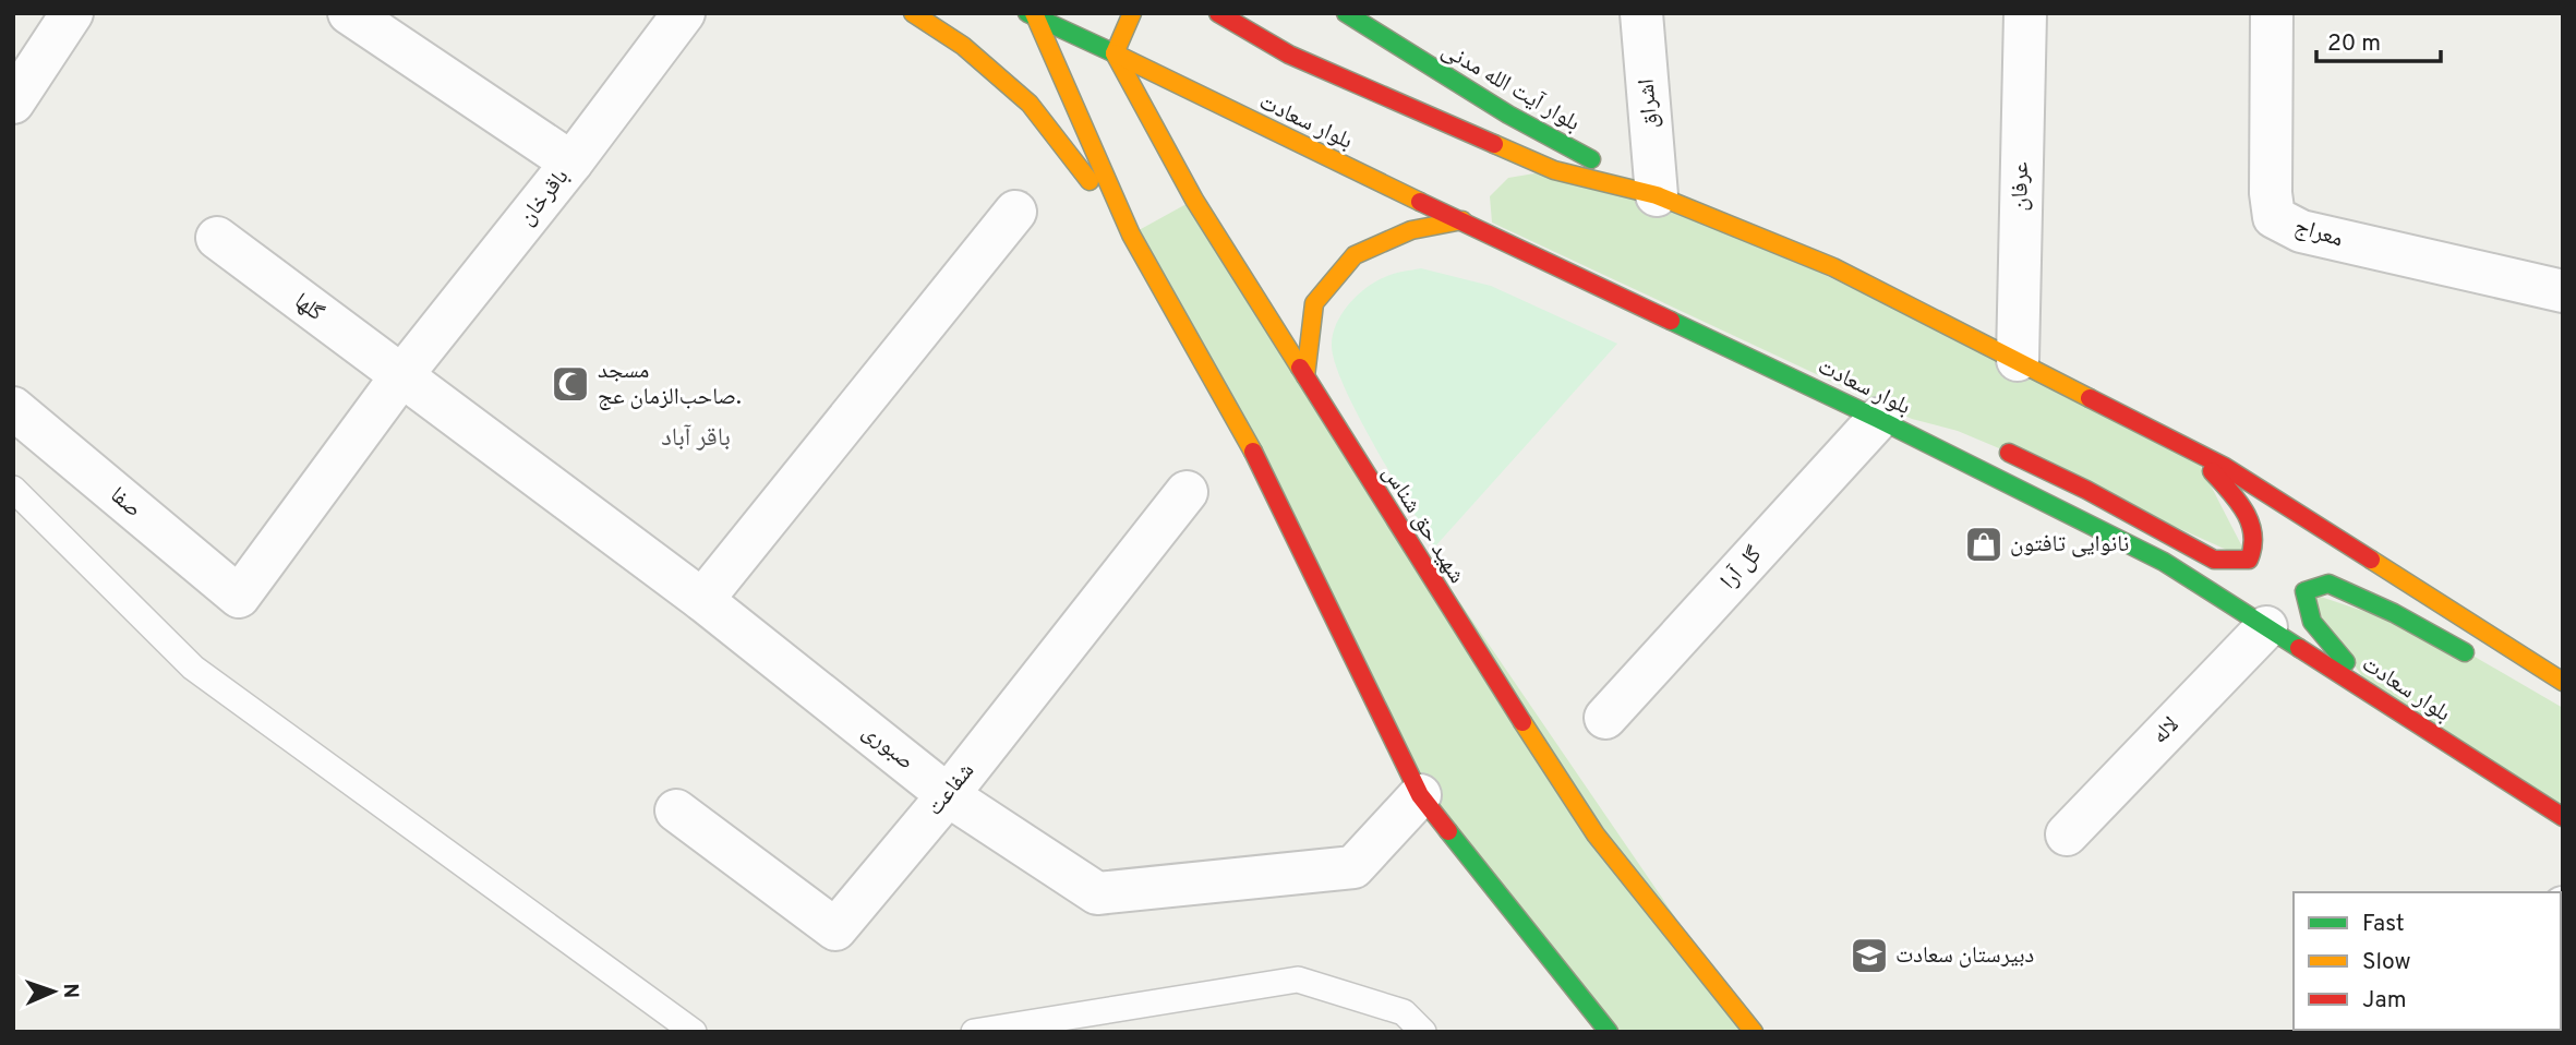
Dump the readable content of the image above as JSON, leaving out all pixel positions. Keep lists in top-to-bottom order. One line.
{"streets":{"main road":["بلوار آیت الله مدنی","بلوار سعادت","شهید حق شناس"],"street":["اشراق","عرفان","باقرخان","معراج","گلها","صفا","گل آرا","لاله","صبوری","شفاعت"]},"crossings":[["بلوار آیت الله مدنی","اشراق"],["بلوار سعادت","شهید حق شناس"],["بلوار سعادت","گل آرا"],["بلوار سعادت","لاله"],["باقرخان","گلها"],["باقرخان","صفا"],["باقرخان","صبوری"],["گلها","صبوری"],["صبوری","شفاعت"]],"districts":["باقر آباد"],"places":{"mosque":["مسجد صاحب‌الزمان عج."],"shop":["نانوایی تافتون"],"school or university":["دبیرستان سعادت"]},"legend":["Fast","Slow","Jam"],"scale_bar":"20 m","north":"right"}
